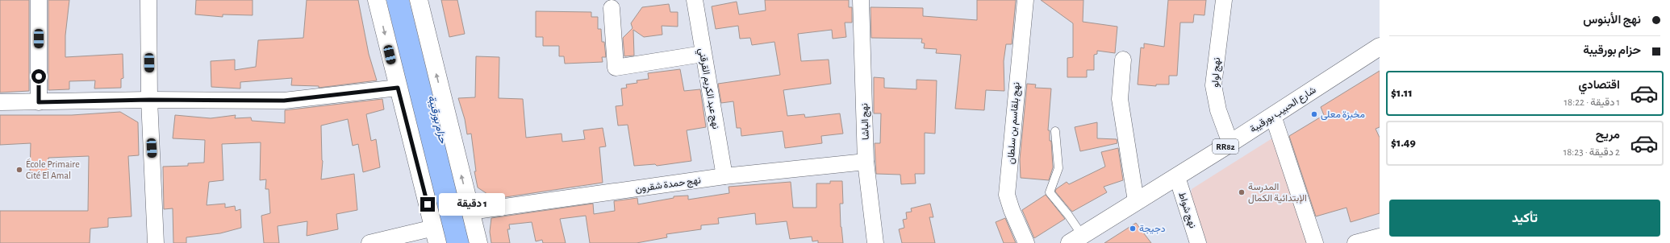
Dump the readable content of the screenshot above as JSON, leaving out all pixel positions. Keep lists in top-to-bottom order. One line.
{"streets":{"main road":["شارع الحبيب بورقيبة","RR82"],"street":["نهج لولو","نهج عبد الكريم القرقني","نهج الباشا","نهج بلقاسم بن سلطان","نهج حمدة شقرون","نهج شواط"]},"crossings":[["نهج لولو","شارع الحبيب بورقيبة"],["نهج عبد الكريم القرقني","نهج حمدة شقرون"],["شارع الحبيب بورقيبة","نهج شواط"],["نهج الباشا","نهج حمدة شقرون"]],"water":["حزام بورقيبة"],"places":["مخبزة معلى","École Primaire Cité El Amal","المدرسة الإبتدائية الكمال","دجيجة"],"page":{"banner":["نهج الأبنوس","حزام بورقيبة"],"list":[{"name":"اقتصادي","note":"1 دقيقة · 18:22","value":"$1.11"},{"name":"مريح","note":"2 دقيقة · 18:23","value":"$1.49"}],"buttons":"تأكيد","bubble":"1 دقيقة"}}
